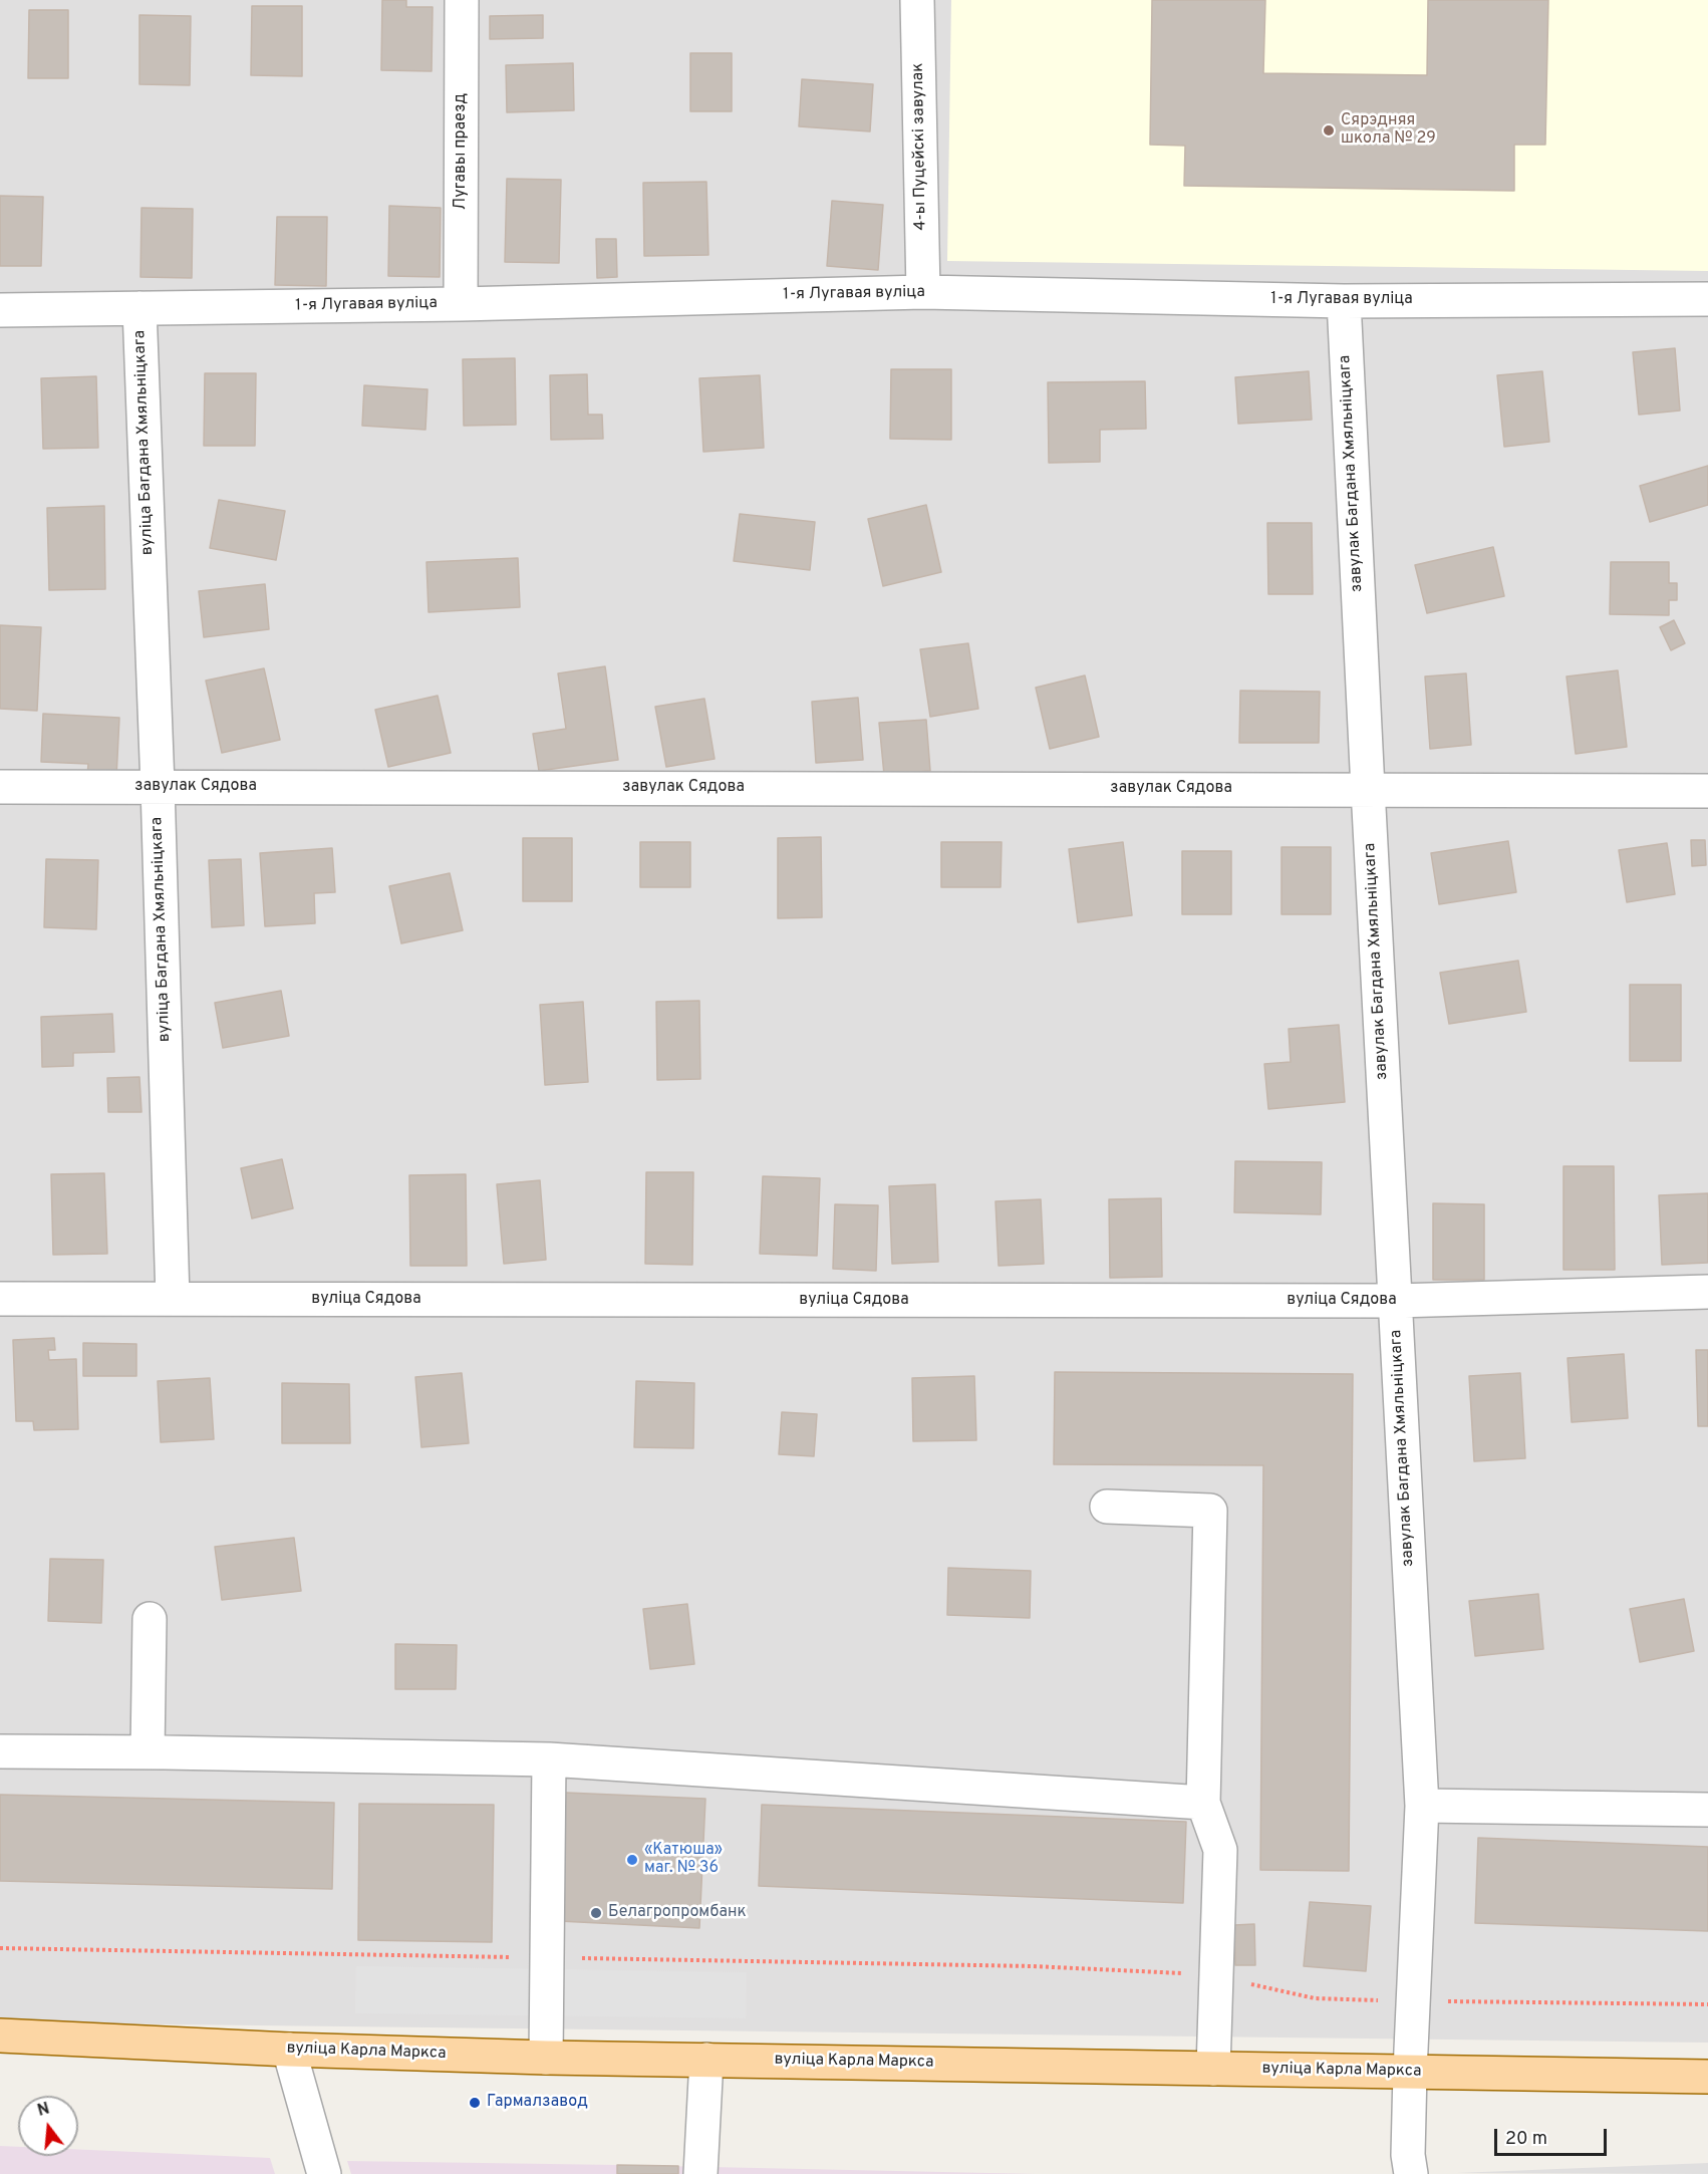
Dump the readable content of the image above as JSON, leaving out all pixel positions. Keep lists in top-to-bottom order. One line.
{"streets":{"main road":["вуліца Карла Маркса"],"street":["4-ы Пуцейскі завулак","Лугавы праезд","1-я Лугавая вуліца","вуліца Багдана Хмяльніцкага","завулак Багдана Хмяльніцкага","завулак Сядова","вуліца Сядова"]},"crossings":[["4-ы Пуцейскі завулак","1-я Лугавая вуліца"],["Лугавы праезд","1-я Лугавая вуліца"],["1-я Лугавая вуліца","вуліца Багдана Хмяльніцкага"],["1-я Лугавая вуліца","завулак Багдана Хмяльніцкага"],["вуліца Багдана Хмяльніцкага","завулак Сядова"],["вуліца Багдана Хмяльніцкага","вуліца Сядова"],["завулак Багдана Хмяльніцкага","завулак Сядова"],["завулак Багдана Хмяльніцкага","вуліца Сядова"],["завулак Багдана Хмяльніцкага","вуліца Карла Маркса"]],"places":["Сярэдняя школа № 29","«Катюша» маг. № 36","Белагропромбанк","Гармалзавод"],"scale_bar":"20 m","north":"top"}
